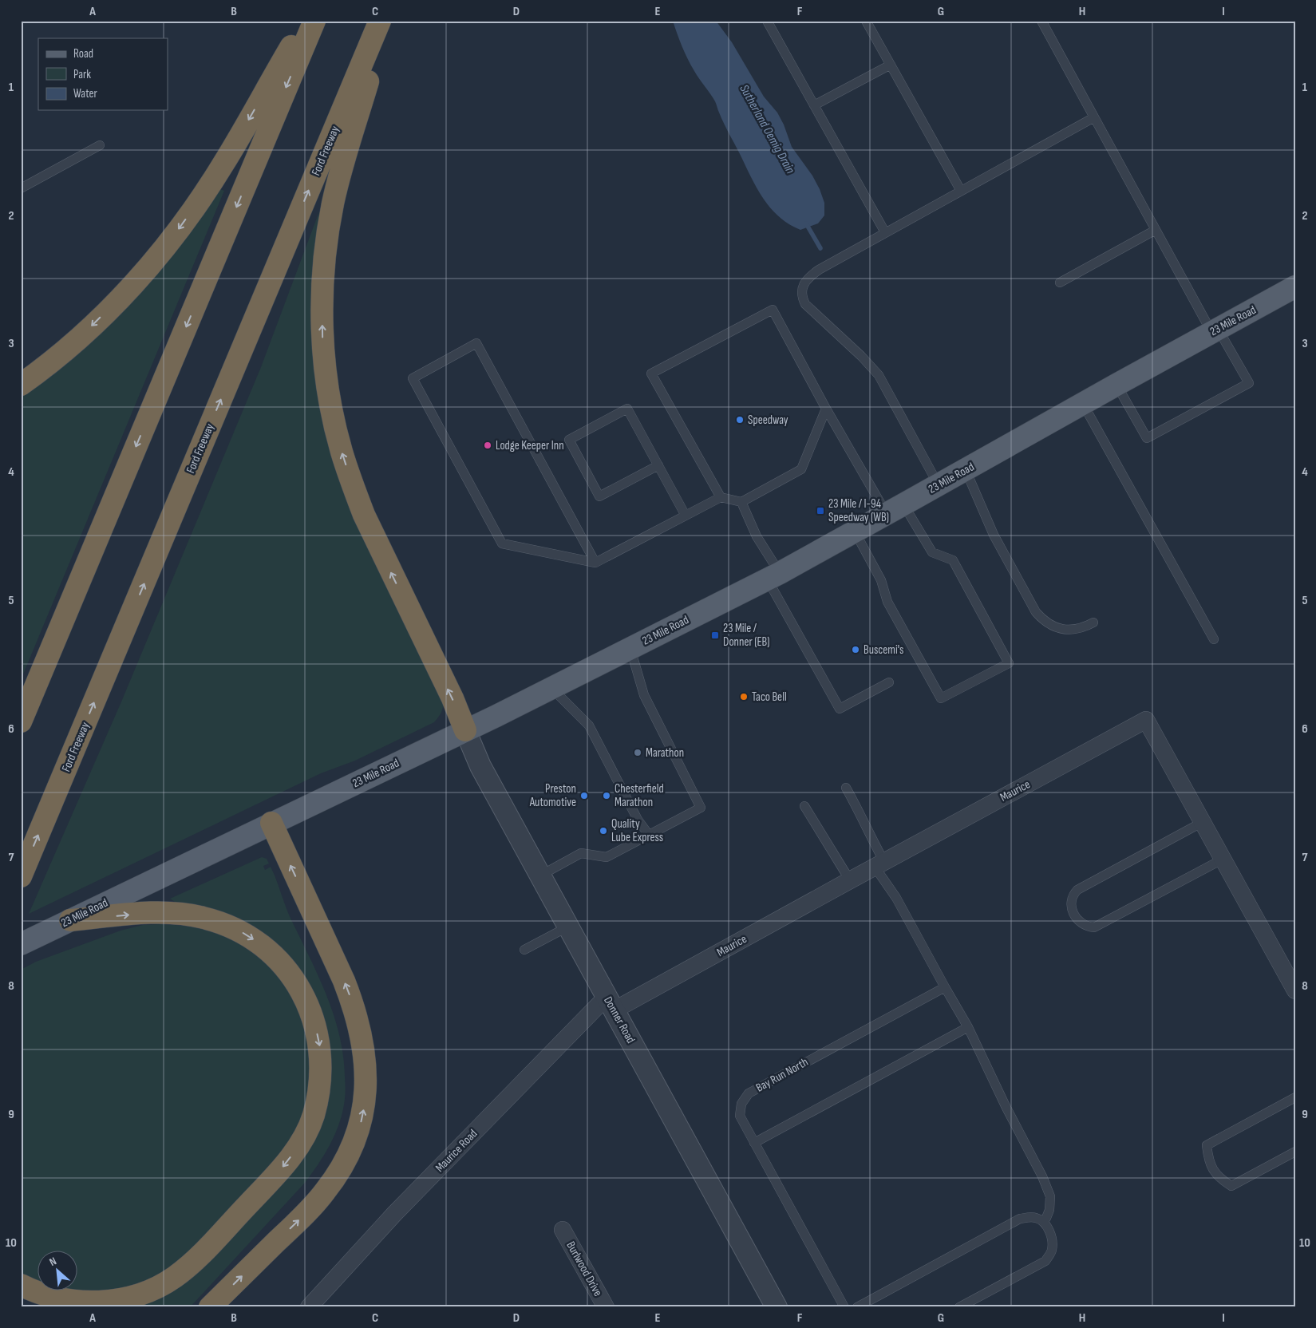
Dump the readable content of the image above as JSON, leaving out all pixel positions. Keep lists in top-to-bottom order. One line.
{"streets":{"highway":["Ford Freeway"],"main road":["23 Mile Road"],"street":["Maurice","Donner Road","Maurice Road","Burlwood Drive"],"lane":["Bay Run North"]},"crossings":[["23 Mile Road","Donner Road"],["Maurice","Donner Road"],["Maurice","Maurice Road"],["Donner Road","Maurice Road"]],"water":["Sutherland Oemig Drain"],"places":{"other":["Speedway","Lodge Keeper Inn","Buscemi's","Taco Bell","Marathon","Preston Automotive","Chesterfield Marathon","Quality Lube Express"],"transit":["23 Mile / I-94 Speedway (WB)","23 Mile / Donner (EB)"]},"legend":["Road","Park","Water"],"north":"top left","grid":{"columns":["A","B","C","D","E","F","G","H","I"],"rows":["1","2","3","4","5","6","7","8","9","10"]}}
